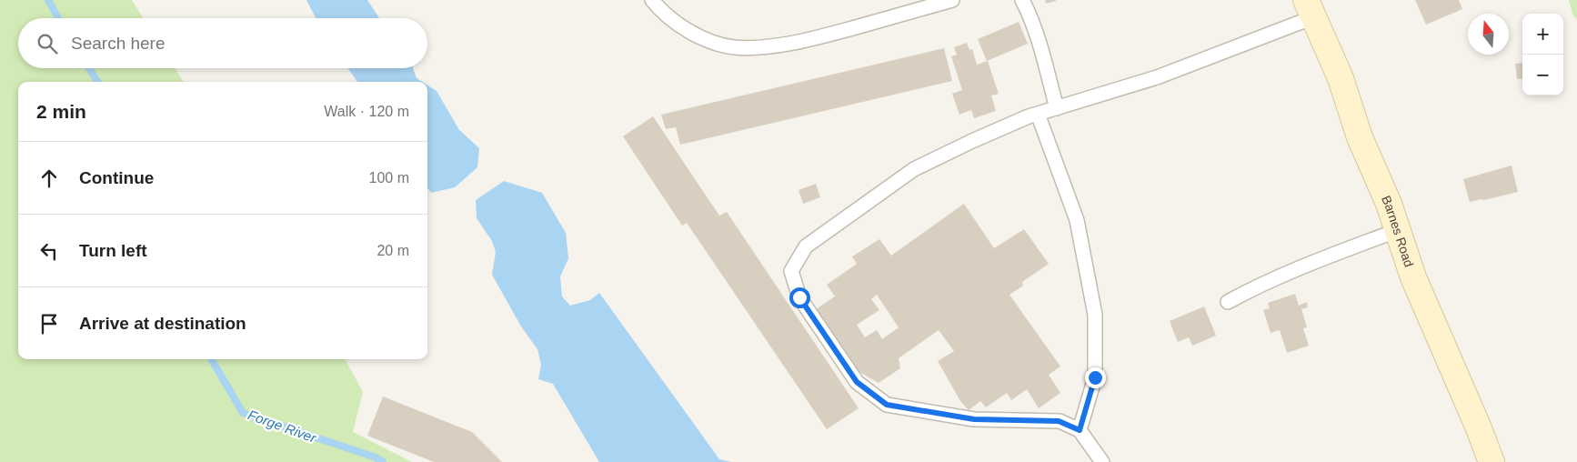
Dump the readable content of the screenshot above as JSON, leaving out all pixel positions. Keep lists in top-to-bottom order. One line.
{"streets":{"street":["Barnes Road"]},"water":["Forge River"],"north":"top","page":{"map_buttons":["+","−"],"search":"Search here","heading":["2 min","Walk · 120 m"],"list":[["Continue","100 m"],["Turn left","20 m"],"Arrive at destination"]}}
